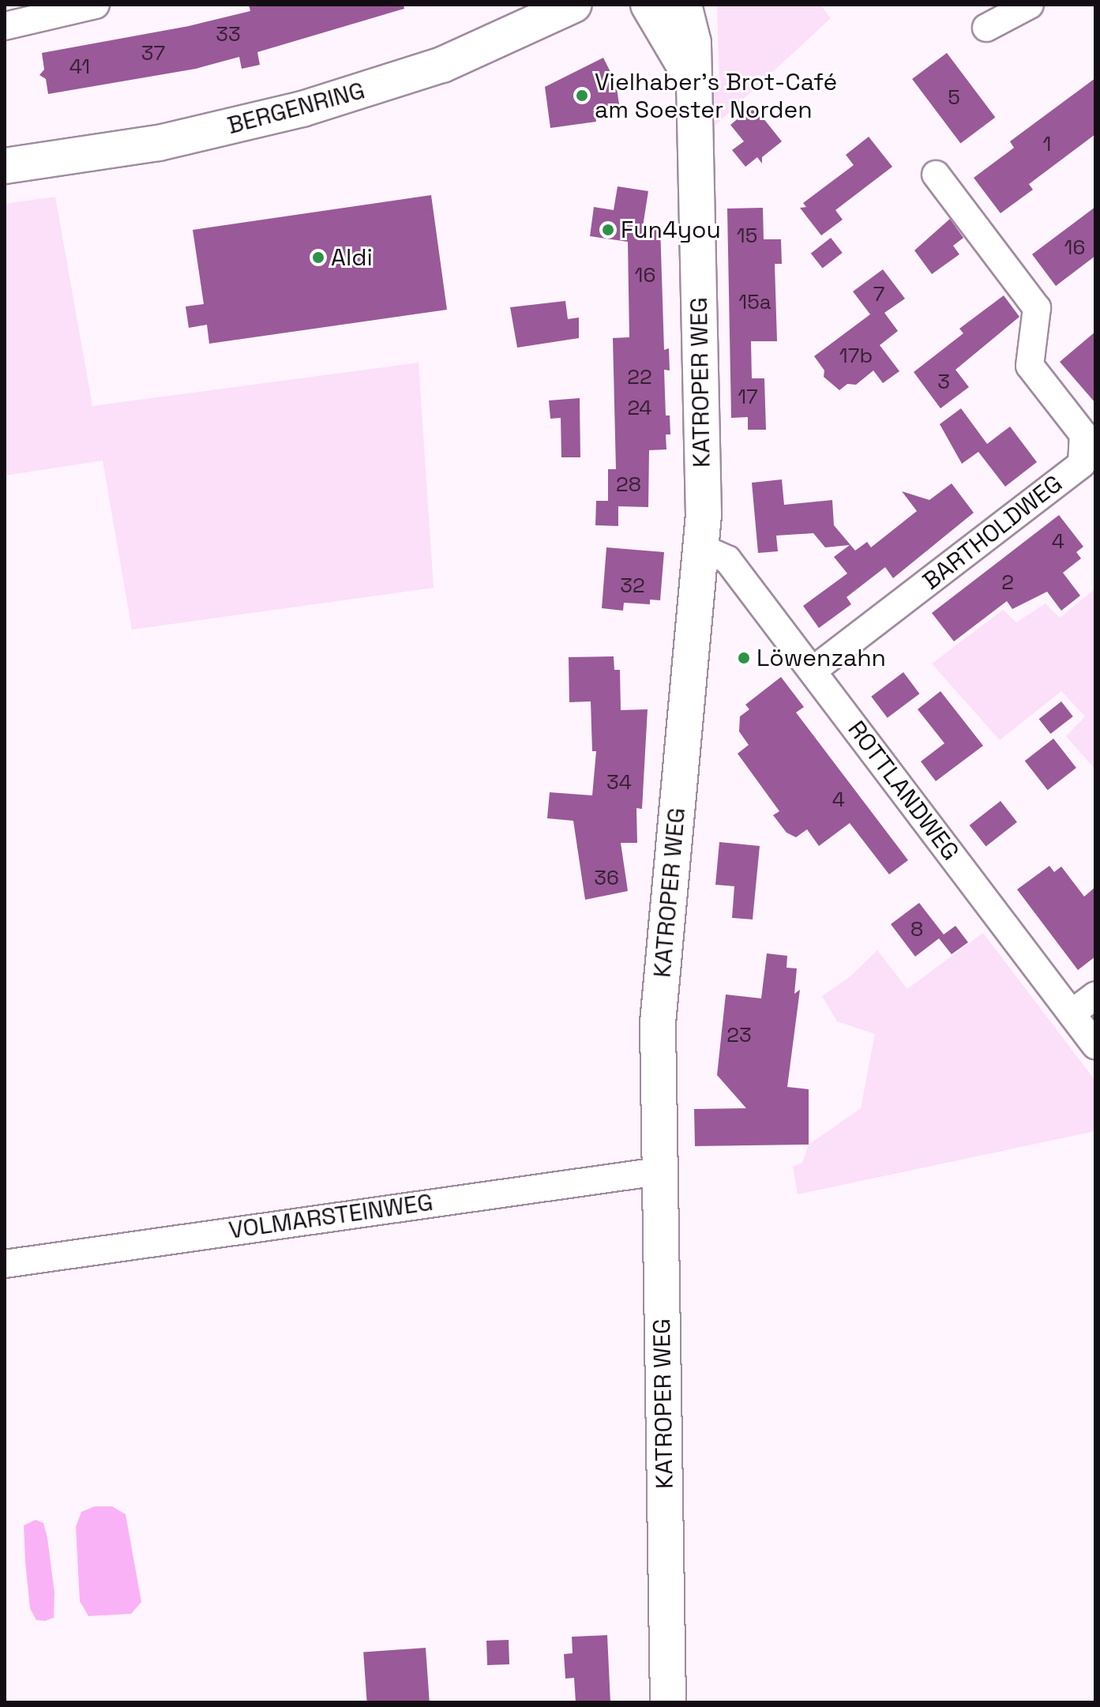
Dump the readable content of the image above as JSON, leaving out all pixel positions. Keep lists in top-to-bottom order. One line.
{"streets":{"street":["BERGENRING","KATROPER WEG","BARTHOLDWEG","ROTTLANDWEG","VOLMARSTEINWEG"]},"crossings":[["KATROPER WEG","ROTTLANDWEG"],["KATROPER WEG","VOLMARSTEINWEG"],["BARTHOLDWEG","ROTTLANDWEG"]],"places":["Vielhaber's Brot-Café am Soester Norden","Fun4you","Aldi","Löwenzahn"],"house_numbers":["33","37","41","5","1","15","16","16","7","15a","17b","22","3","17","24","28","4","2","32","34","4","36","8","23"]}
